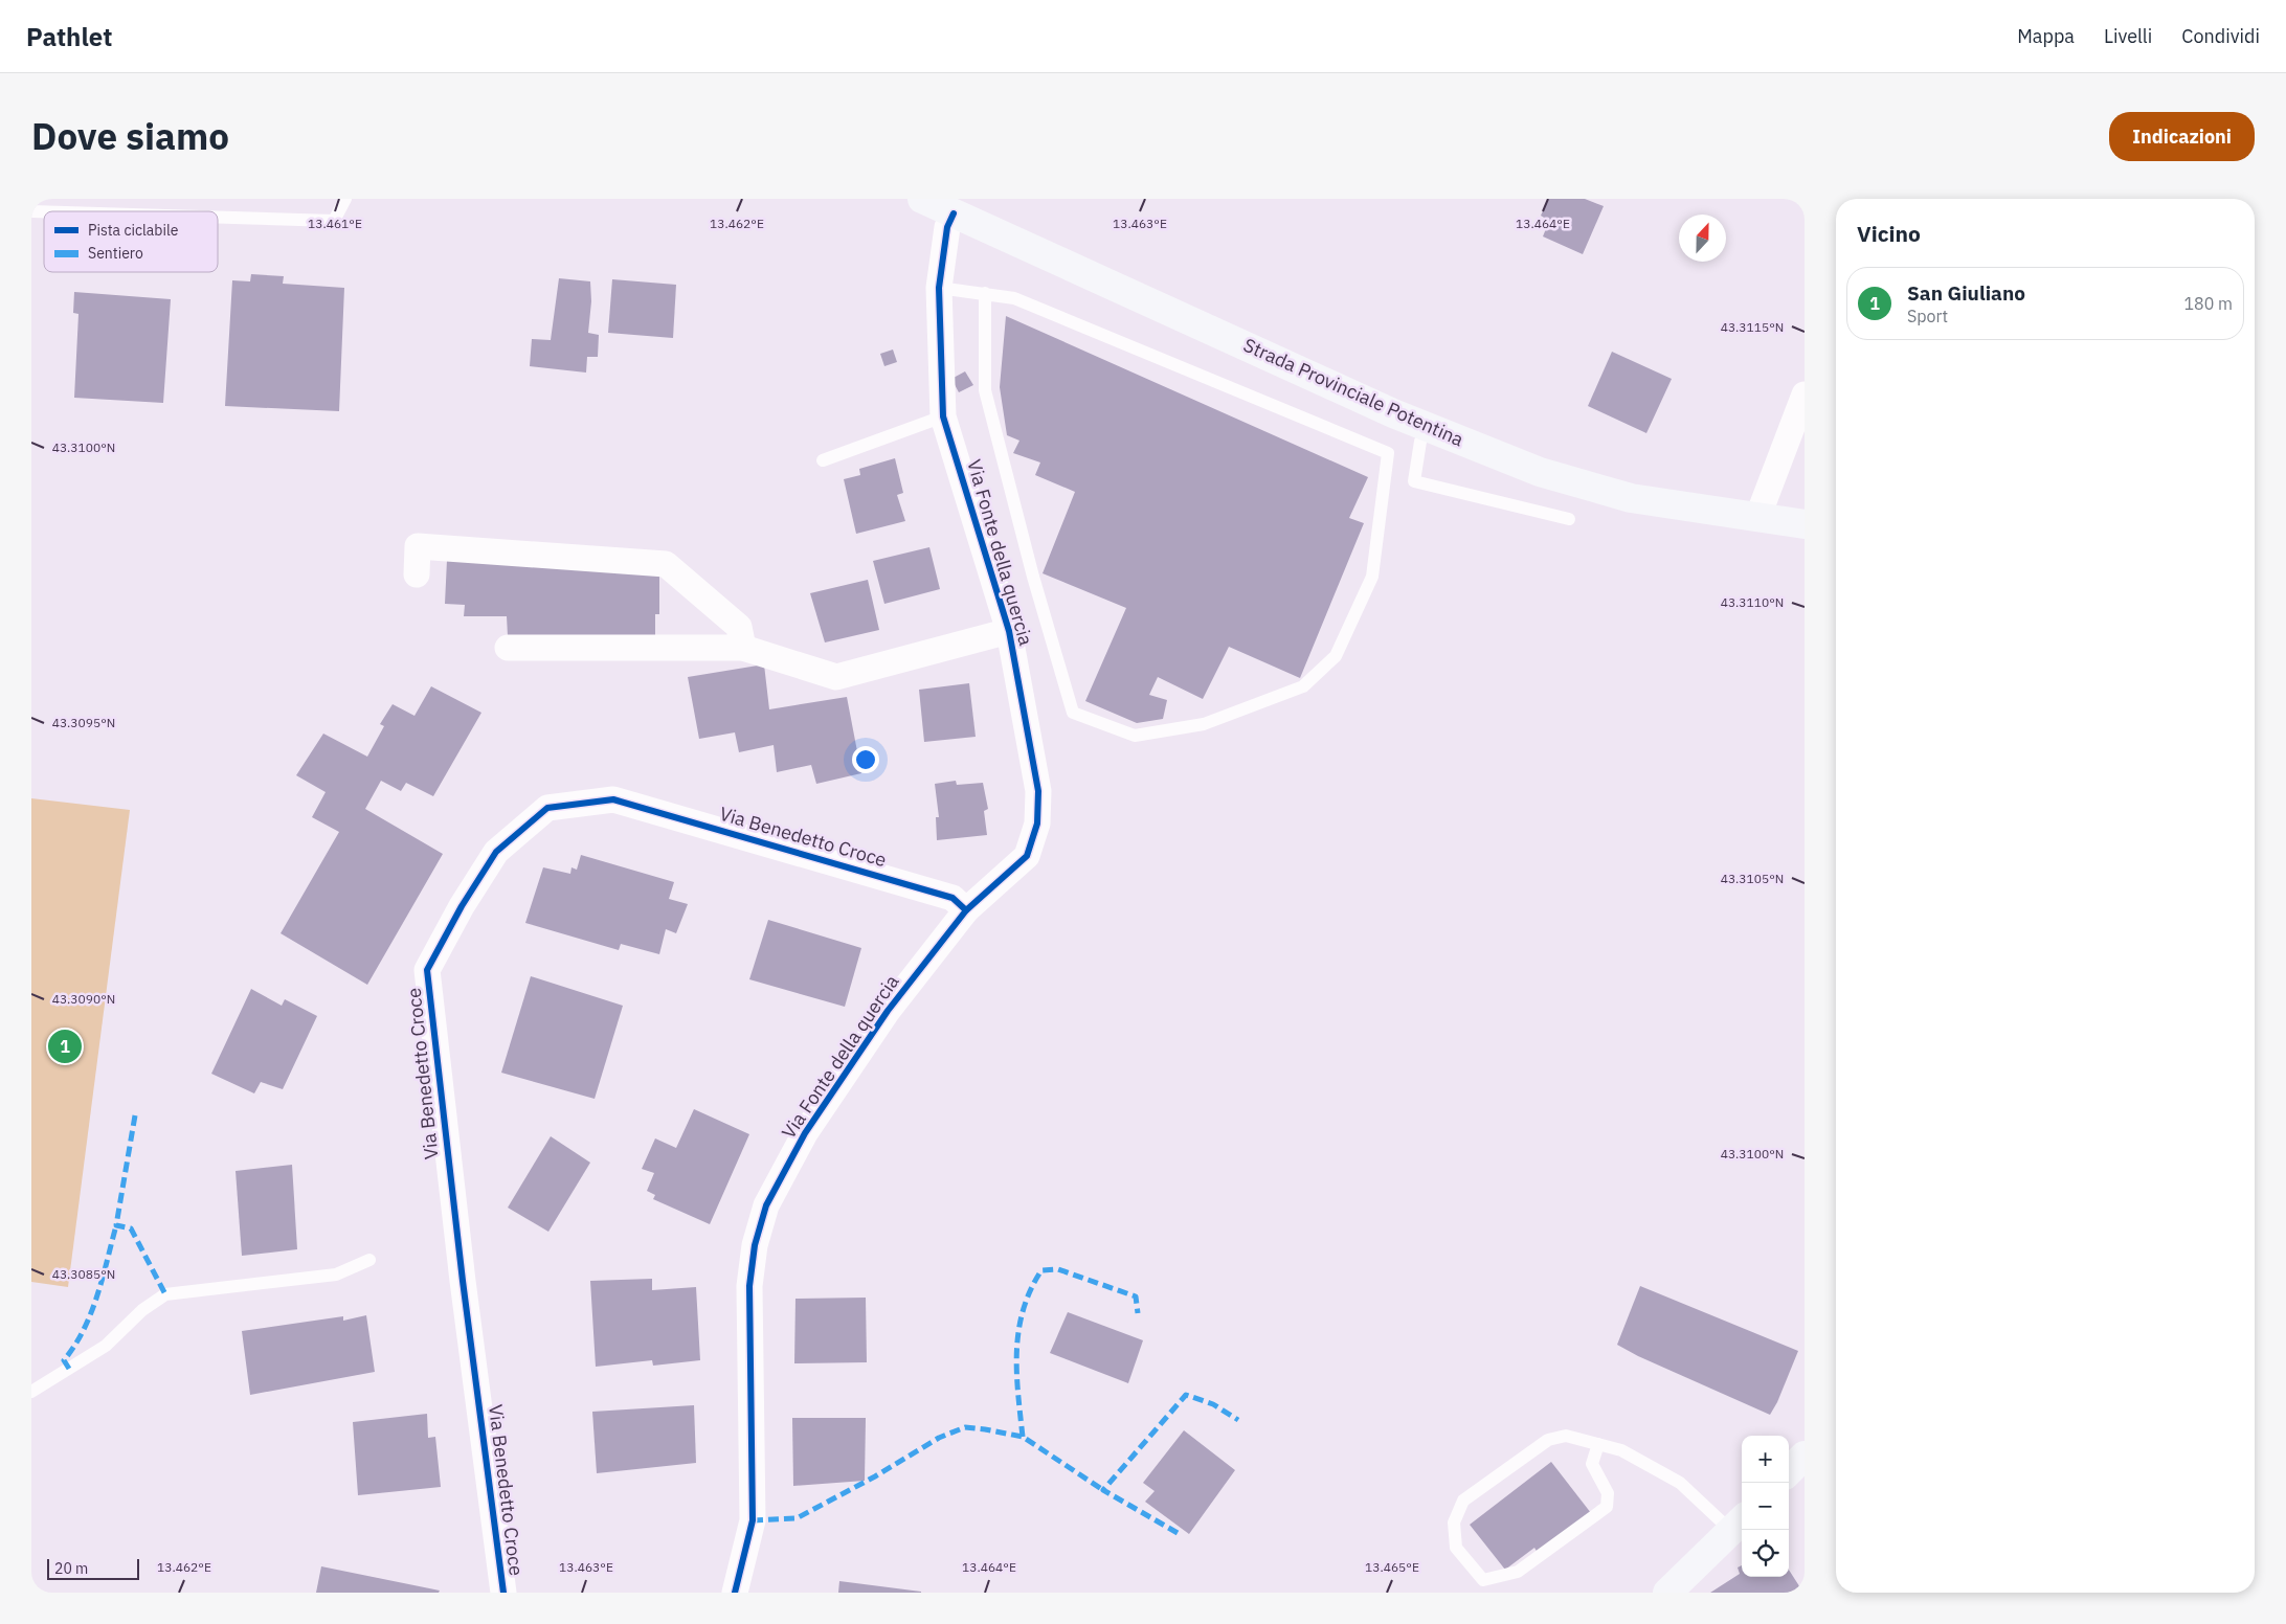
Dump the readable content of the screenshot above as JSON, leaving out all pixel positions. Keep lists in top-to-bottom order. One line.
{"streets":{"main road":["Strada Provinciale Potentina"],"street":["Via Fonte della quercia","Via Benedetto Croce"]},"crossings":[["Strada Provinciale Potentina","Via Fonte della quercia"],["Via Fonte della quercia","Via Benedetto Croce"]],"legend":["Pista ciclabile","Sentiero"],"scale_bar":"20 m","north":"top","page":{"header":"Pathlet","nav":["Mappa","Livelli","Condividi"],"title":"Dove siamo","buttons":"Indicazioni","heading":"Vicino","list":[{"mark":"1","name":"San Giuliano","note":"Sport","value":"180 m"}],"pins":"1","map_buttons":["+","−"],"scale":"20 m"},"coordinates":["13.461°E","13.462°E","13.463°E","13.464°E","43.3115°N","43.3100°N","43.3110°N","43.3095°N","43.3105°N","43.3090°N","43.3085°N","13.465°E"]}
